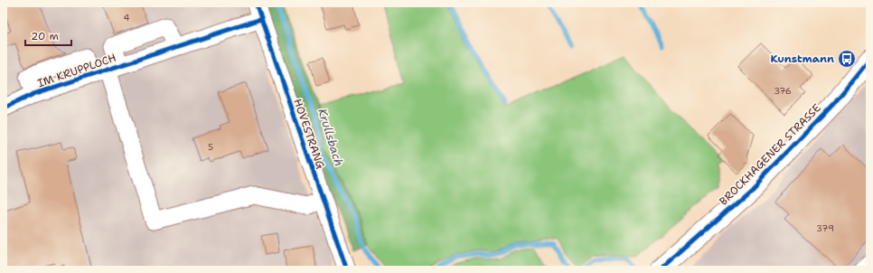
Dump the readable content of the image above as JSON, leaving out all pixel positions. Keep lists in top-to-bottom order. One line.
{"streets":{"main road":["BROCKHAGENER STRASSE"],"street":["IM KRUPPLOCH","HOVESTRANG"]},"crossings":[["IM KRUPPLOCH","HOVESTRANG"]],"water":["Krullsbach"],"places":{"bus stop":["Kunstmann"]},"house_numbers":["4","376","5","379"],"scale_bar":"20 m"}
